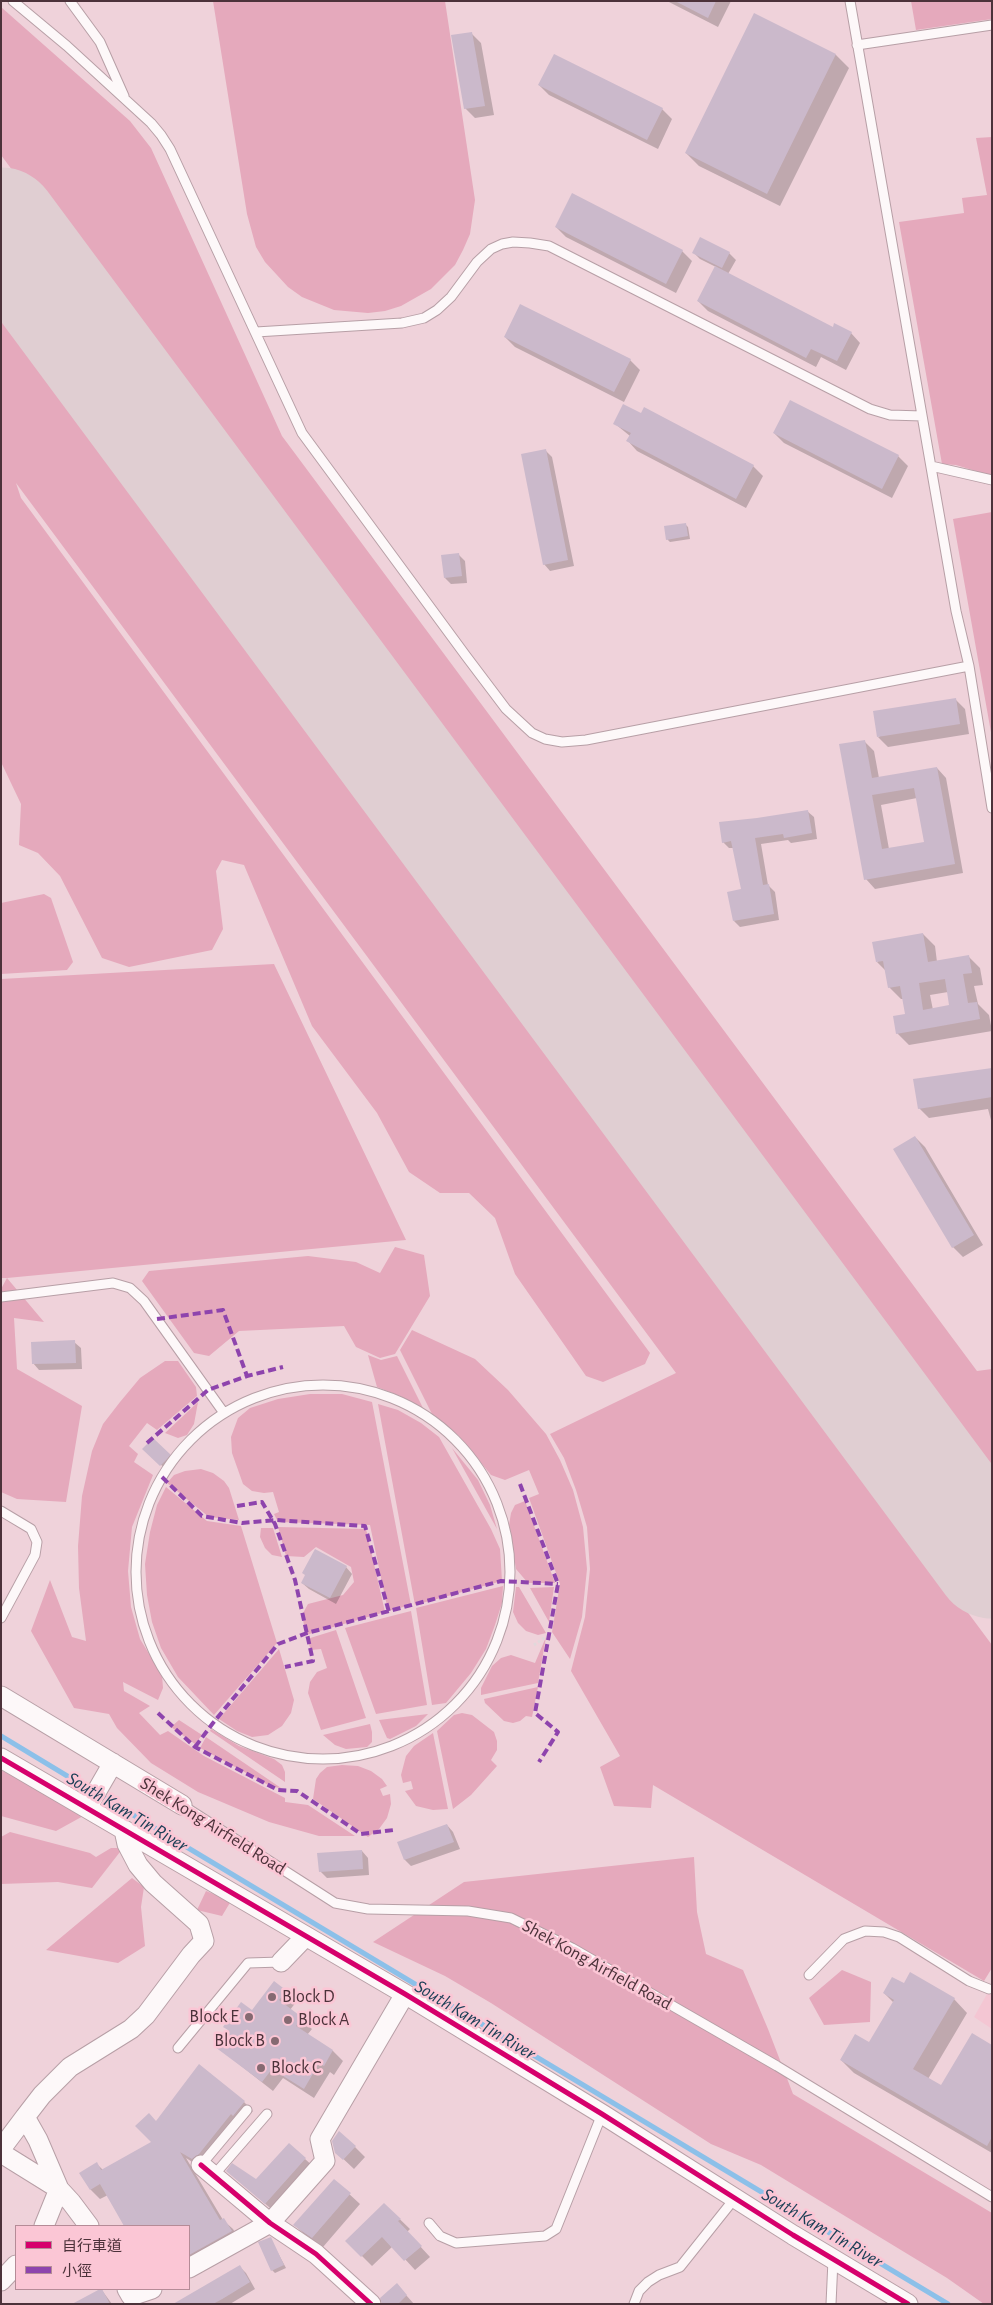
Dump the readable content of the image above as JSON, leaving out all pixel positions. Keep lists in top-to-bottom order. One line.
{"streets":{"street":["Shek Kong Airfield Road"]},"water":["South Kam Tin River"],"places":["Block D","Block E","Block A","Block B","Block C"],"legend":["自行車道","小徑"]}
